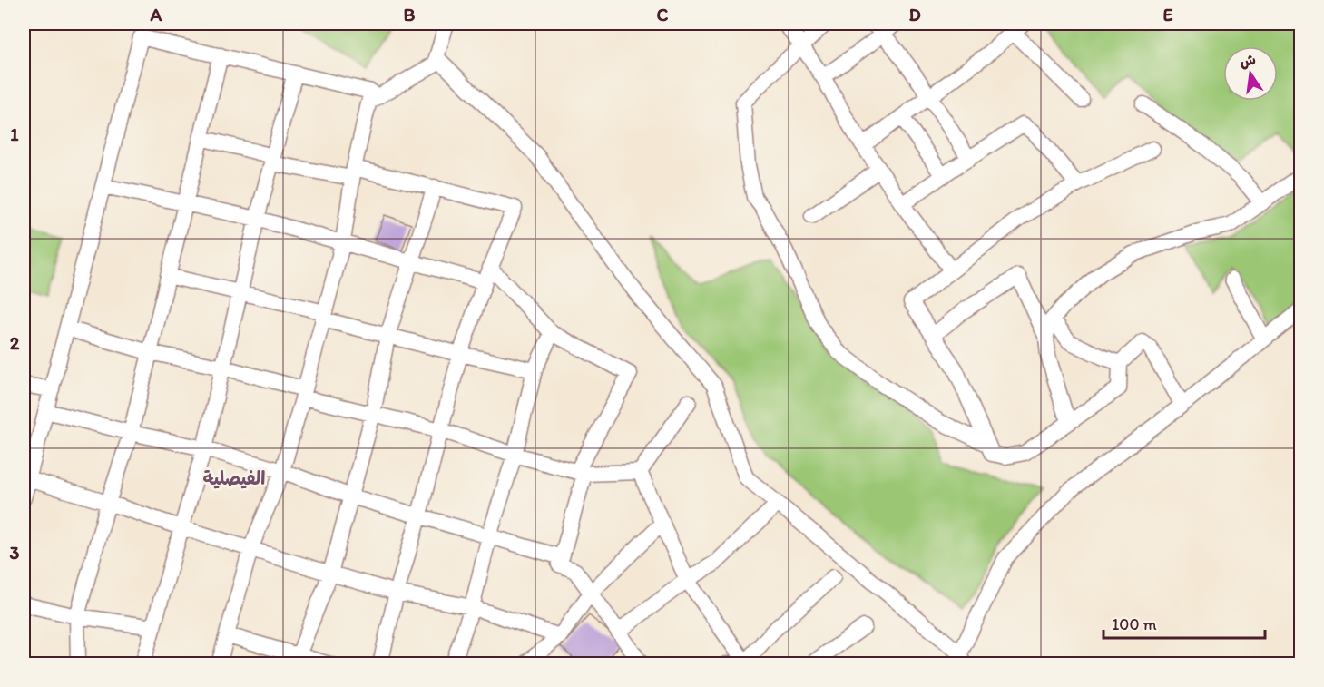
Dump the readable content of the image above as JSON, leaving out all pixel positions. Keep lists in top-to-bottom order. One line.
{"districts":["الفيصلية"],"scale_bar":"100 m","north":"top","grid":{"columns":["A","B","C","D","E"],"rows":["1","2","3"]}}
